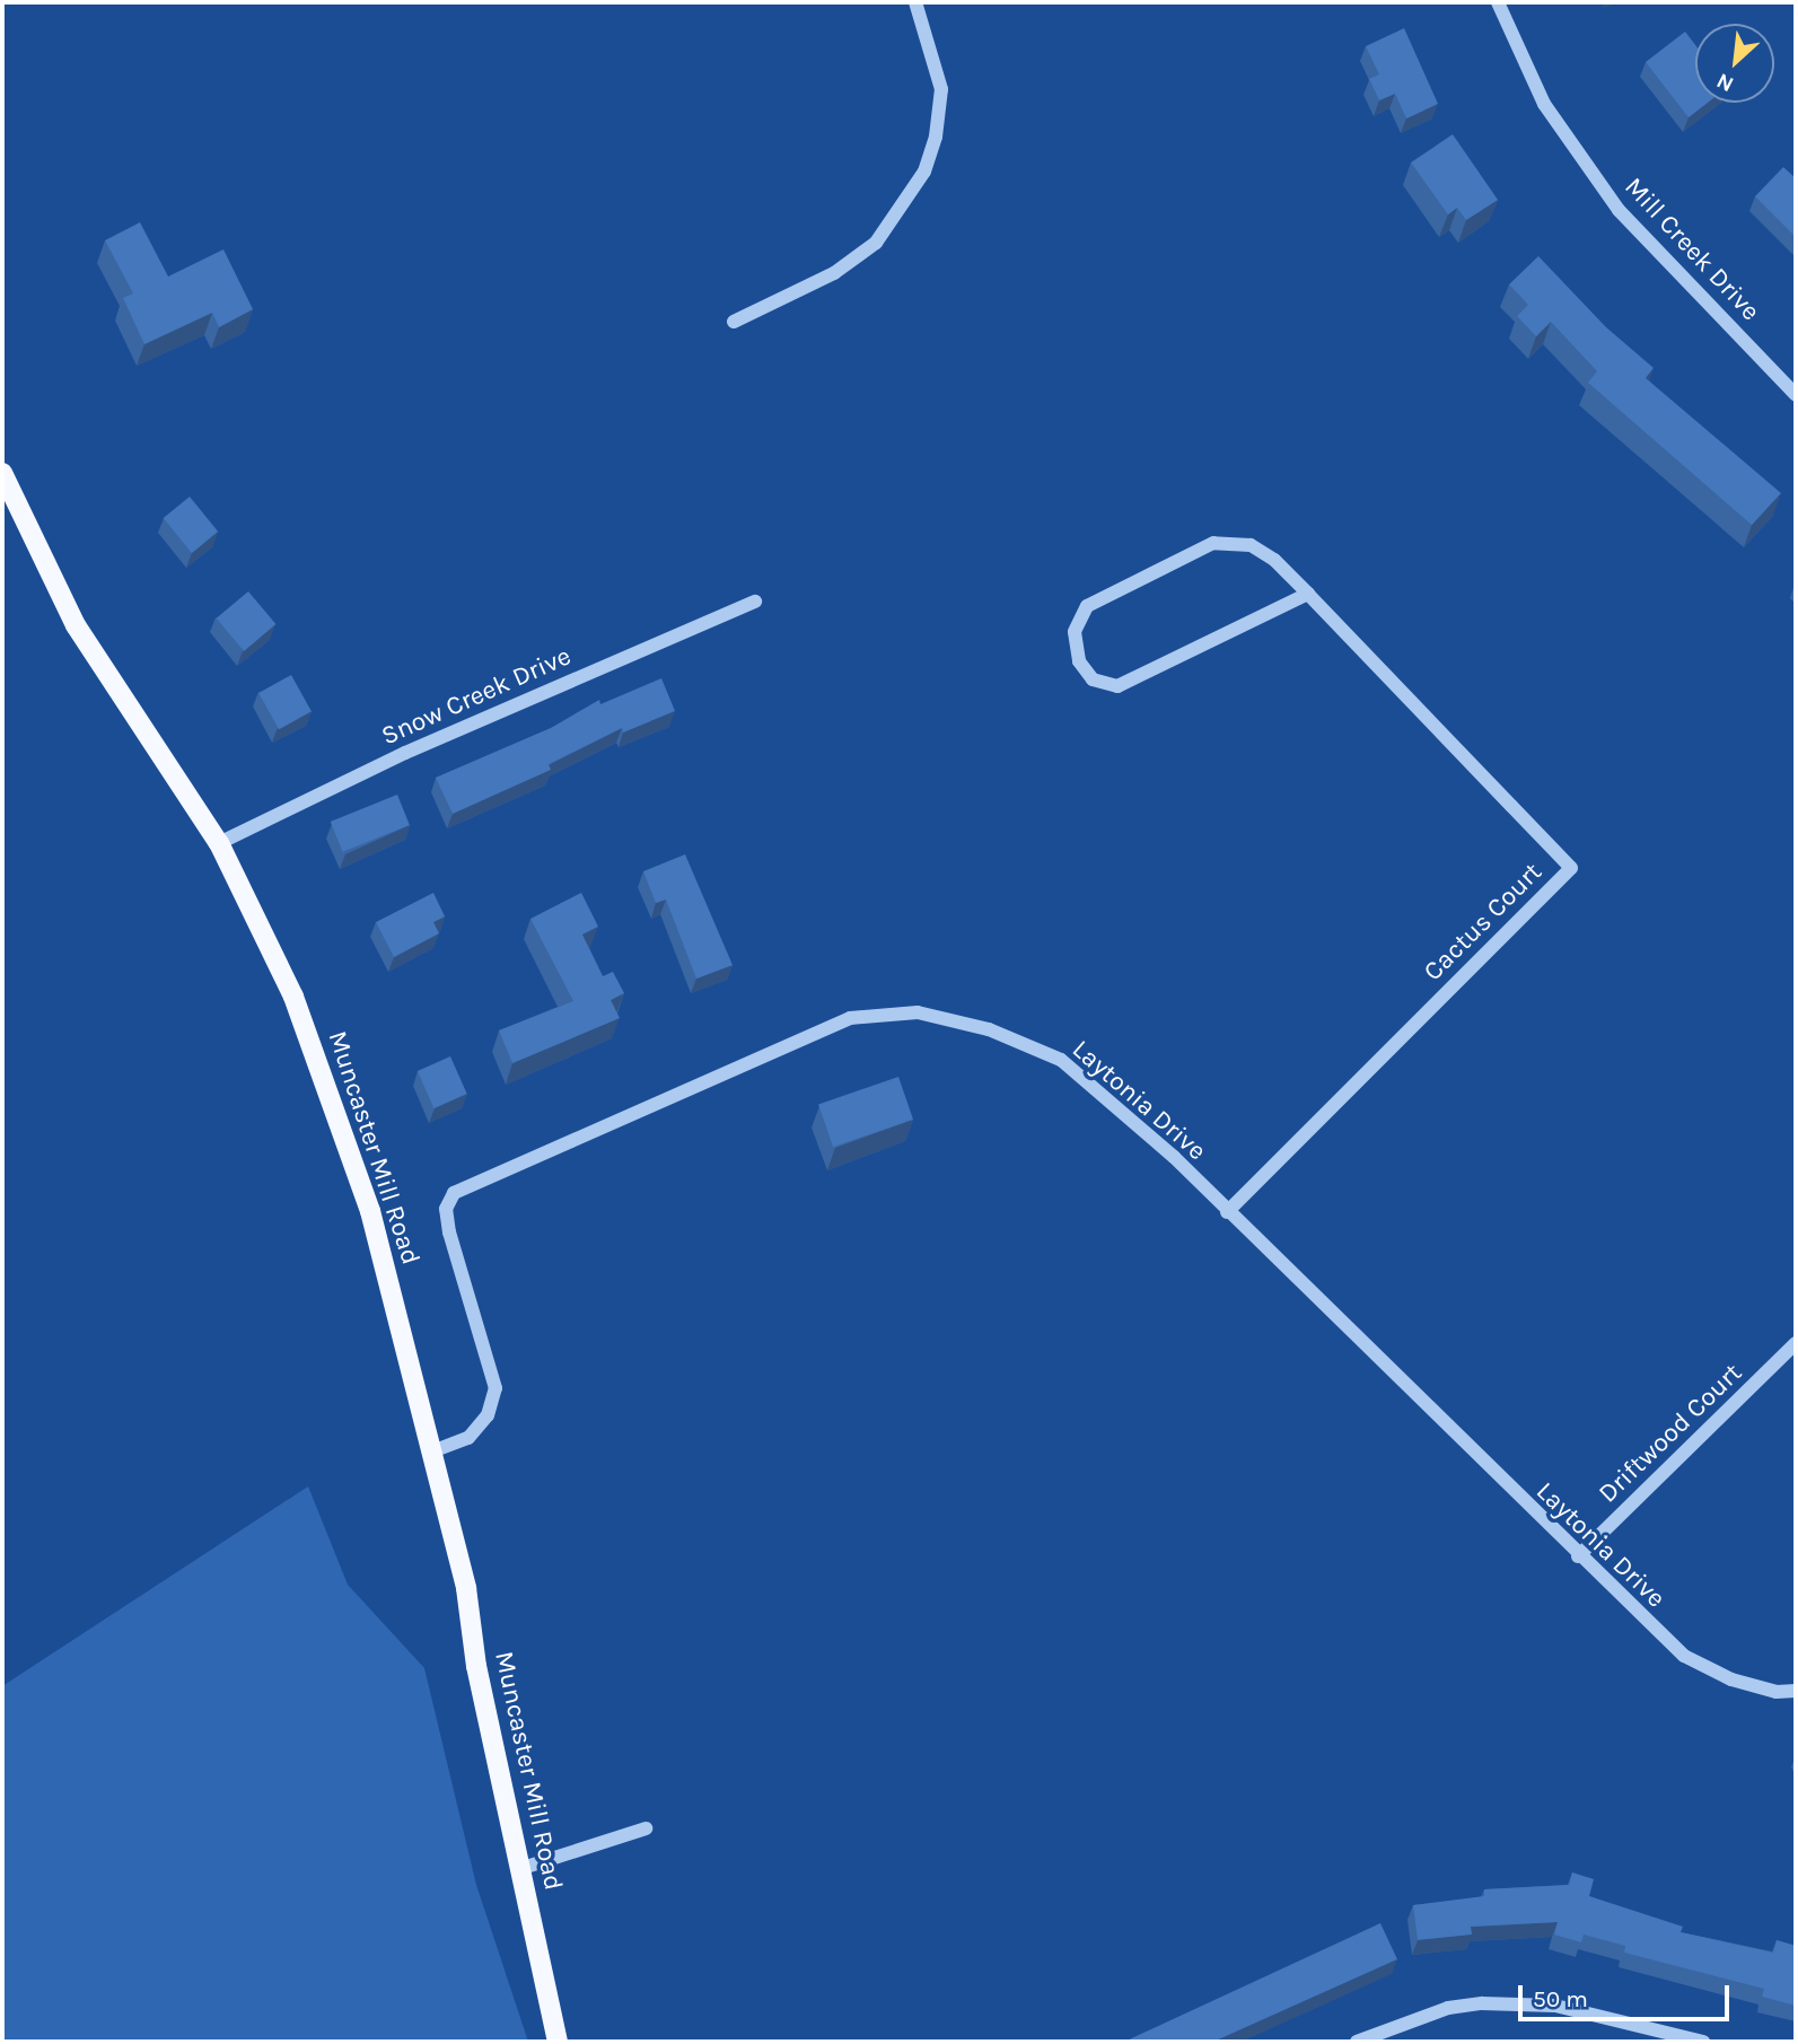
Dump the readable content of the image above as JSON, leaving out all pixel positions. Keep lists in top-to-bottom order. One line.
{"streets":{"main road":["Muncaster Mill Road"],"street":["Mill Creek Drive","Snow Creek Drive","Cactus Court","Laytonia Drive","Driftwood Court"]},"crossings":[["Snow Creek Drive","Muncaster Mill Road"],["Cactus Court","Laytonia Drive"],["Laytonia Drive","Muncaster Mill Road"],["Laytonia Drive","Driftwood Court"]],"scale_bar":"50 m","north":"bottom left"}
